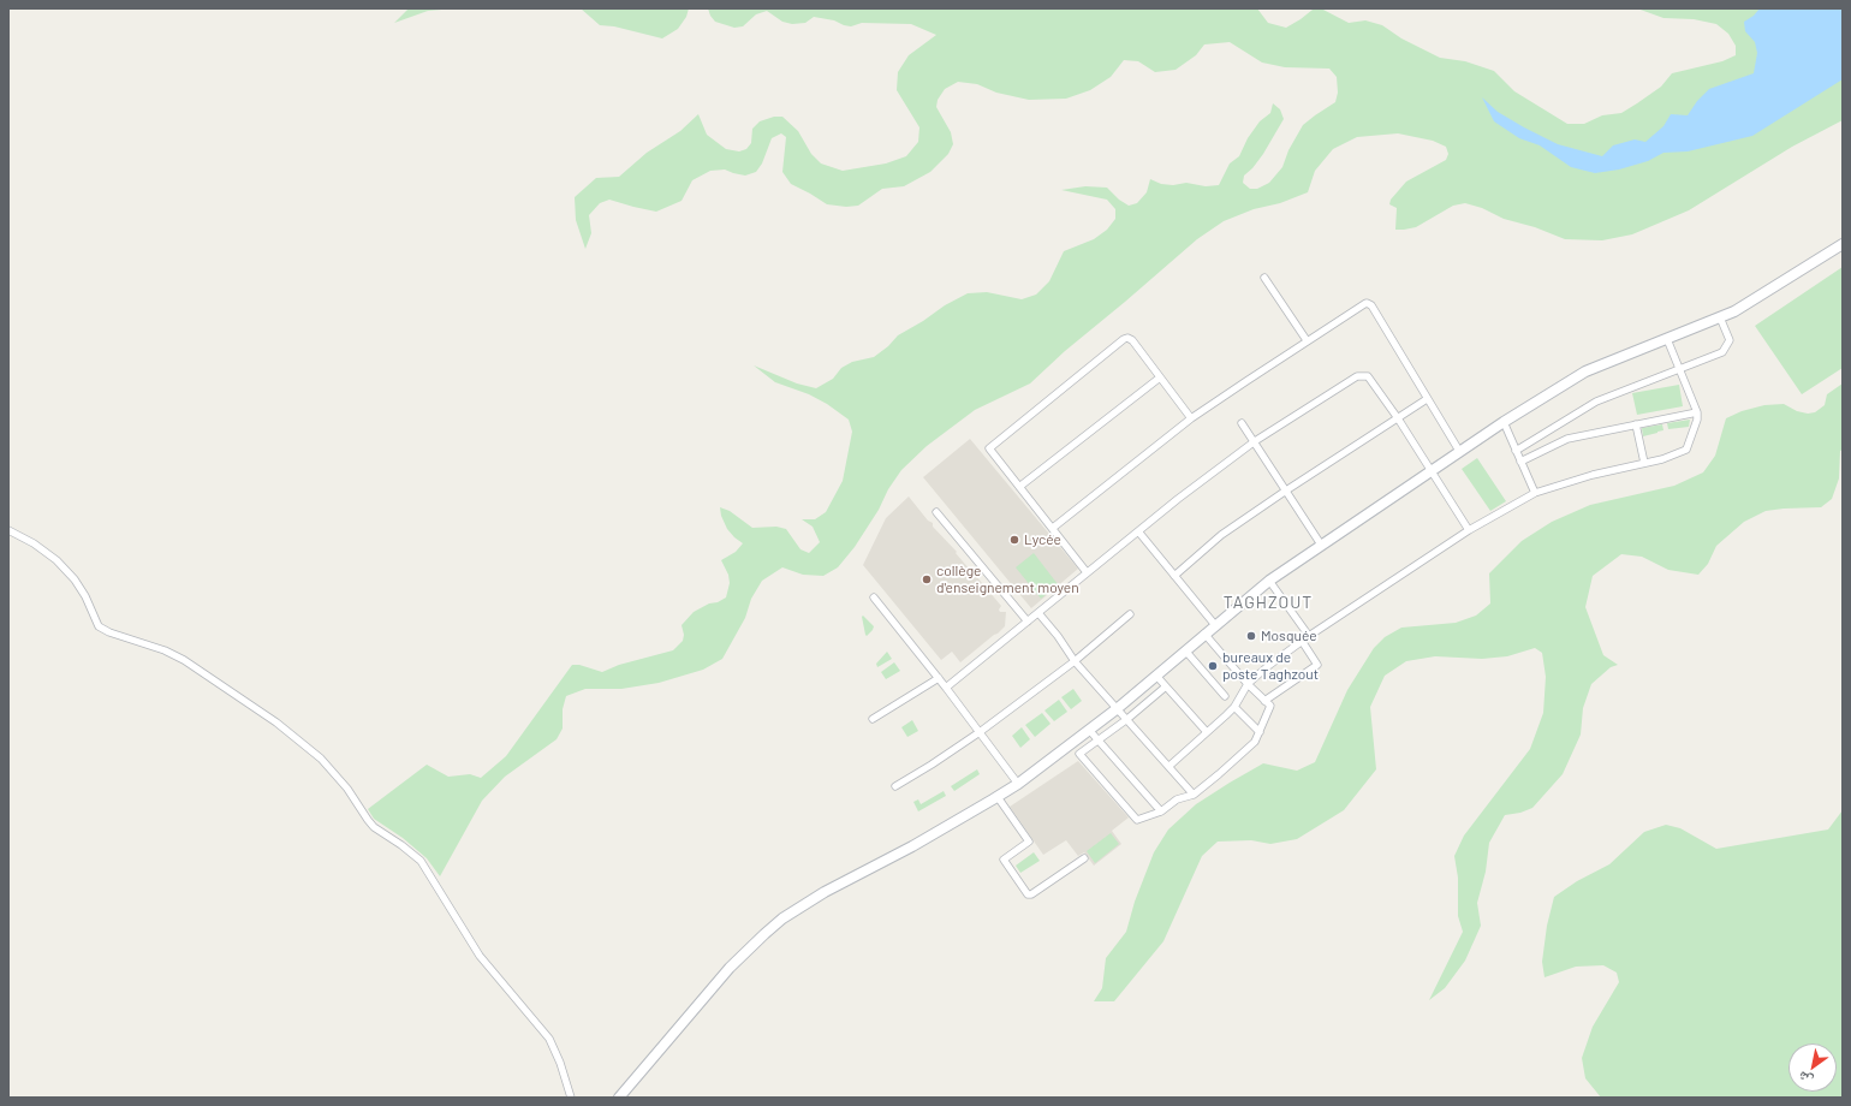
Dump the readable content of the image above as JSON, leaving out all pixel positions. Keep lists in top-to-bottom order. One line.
{"districts":["TAGHZOUT"],"places":["Lycée","collège d'enseignement moyen","Mosquée","bureaux de poste Taghzout"],"north":"bottom left"}
